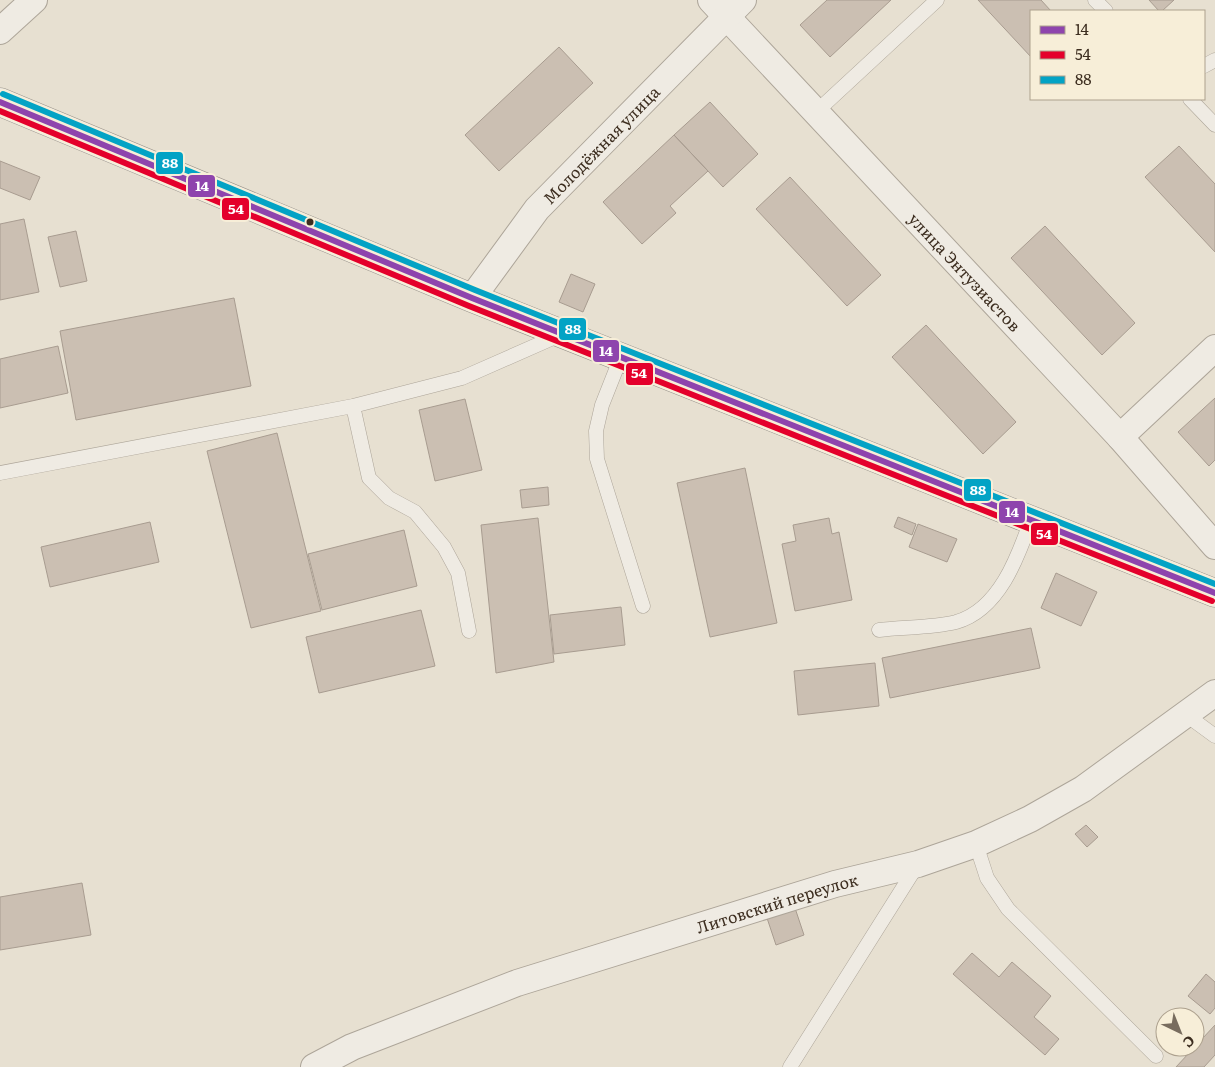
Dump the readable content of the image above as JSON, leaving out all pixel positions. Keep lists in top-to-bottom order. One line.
{"streets":{"street":["Молодёжная улица","улица Энтузиастов","Литовский переулок"]},"crossings":[["Молодёжная улица","улица Энтузиастов"]],"lines":["transit line 88","transit line 14","transit line 54"],"legend":["14","54","88"],"north":"bottom right"}
